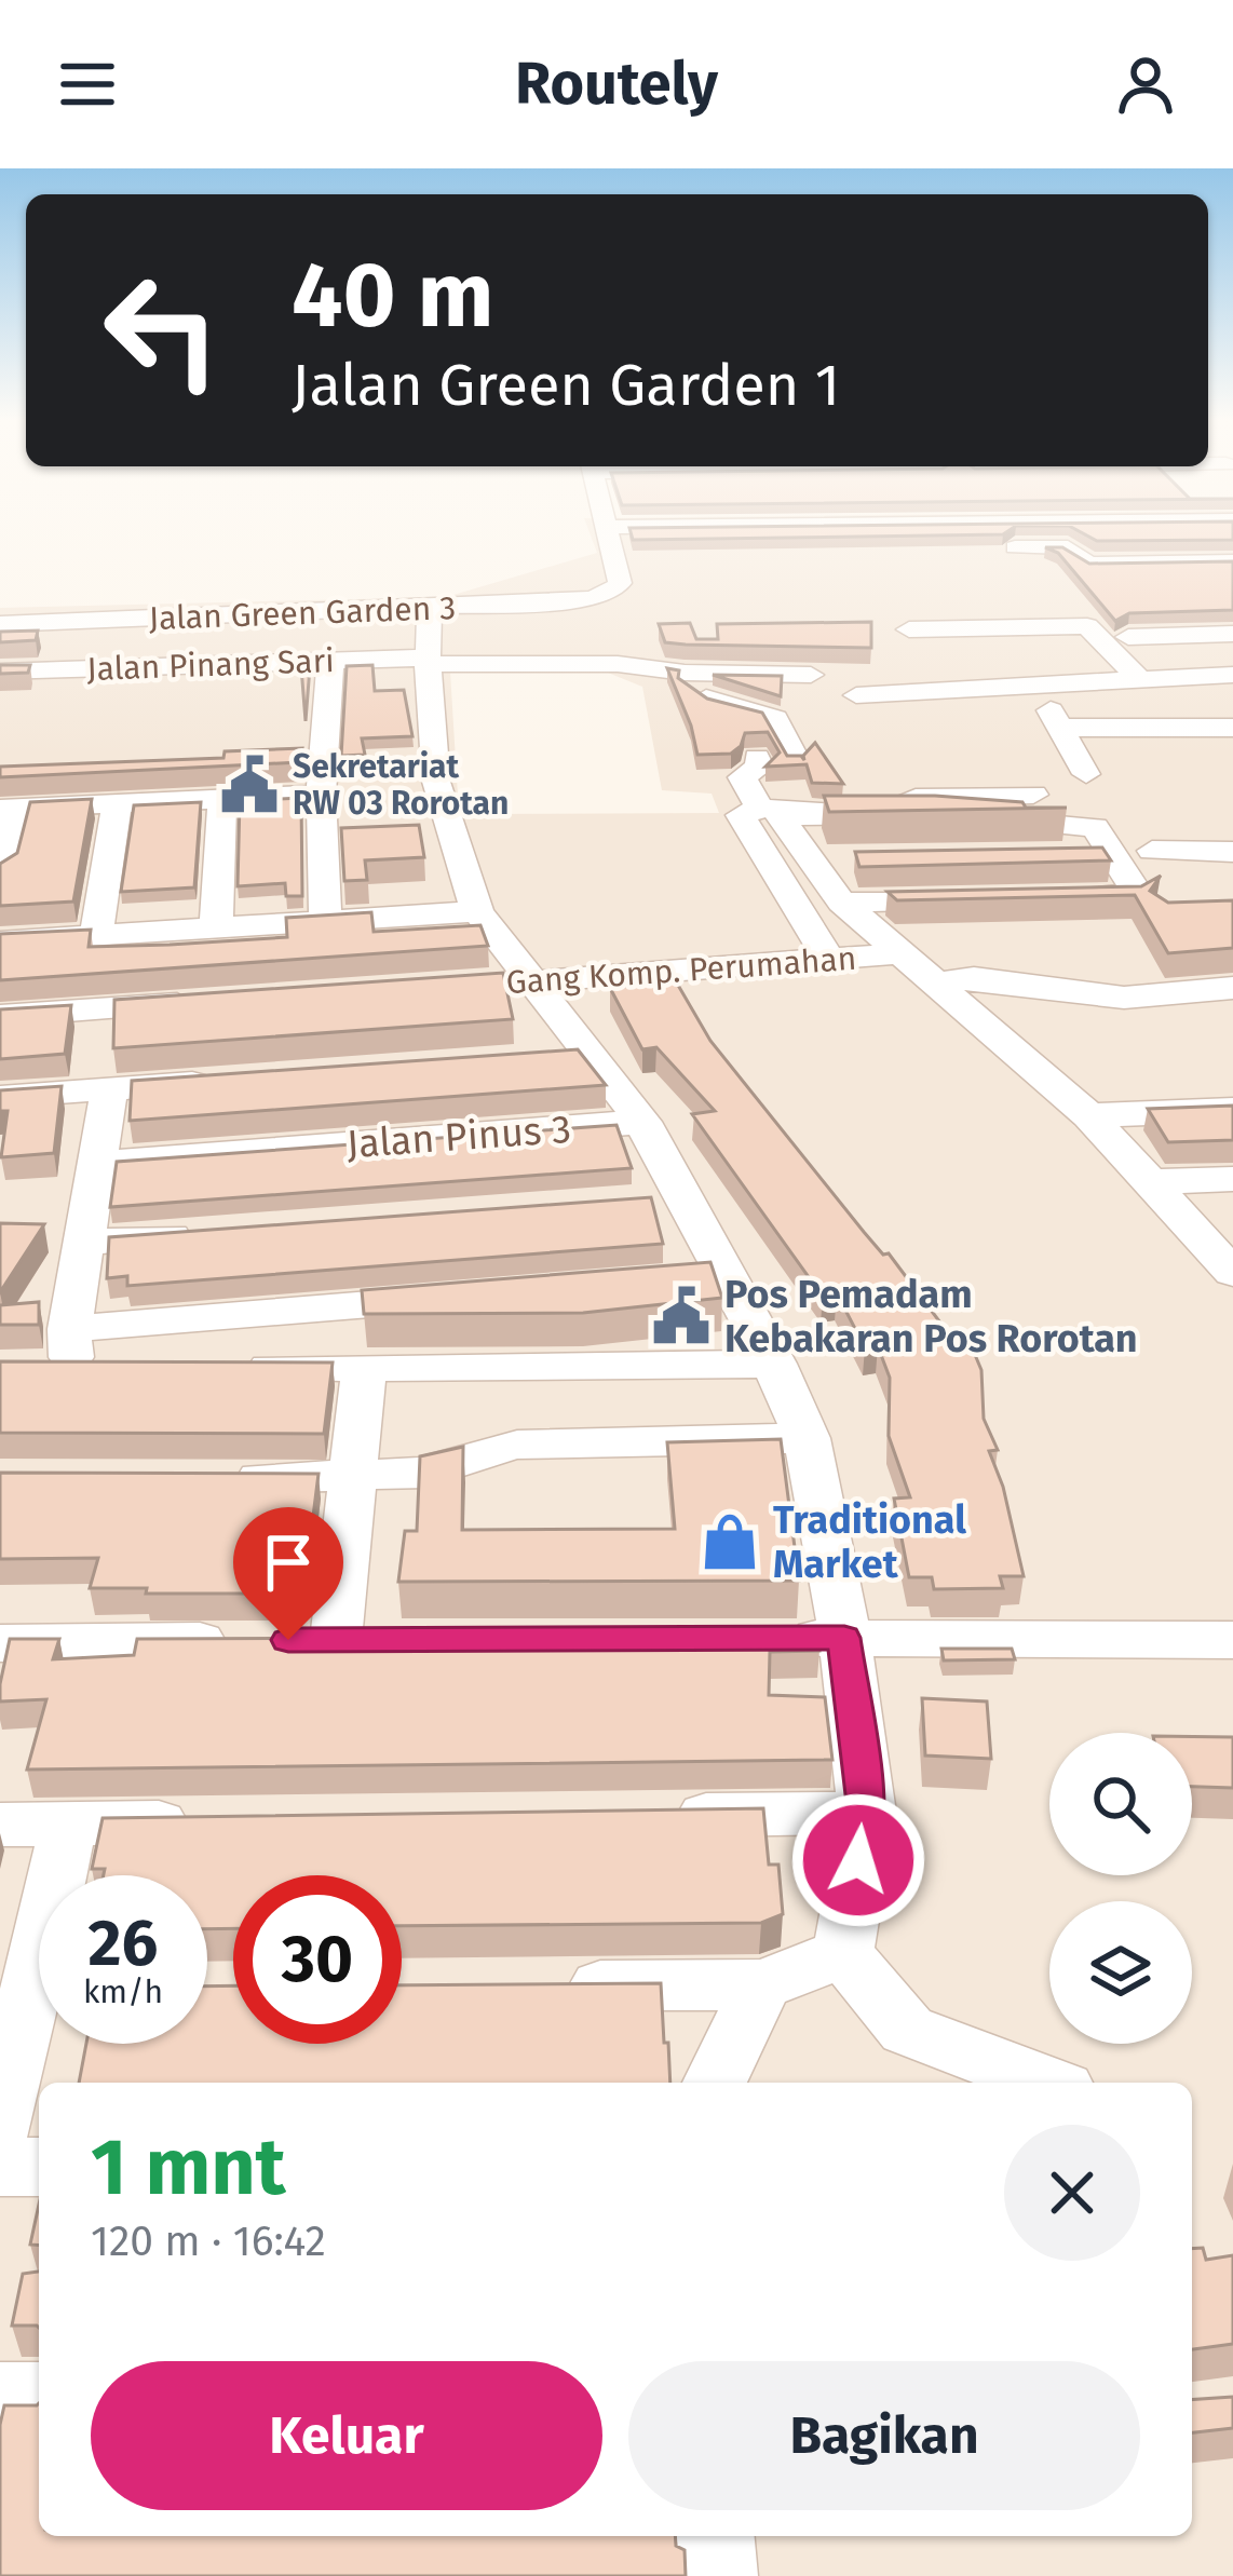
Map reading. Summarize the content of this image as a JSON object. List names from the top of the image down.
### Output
{
  "streets": {
    "street": [
      "Jalan Green Garden 3",
      "Jalan Pinang Sari",
      "Gang Komp. Perumahan",
      "Jalan Pinus 3"
    ]
  },
  "crossings": [
    ["Jalan Green Garden 3", "Jalan Pinus 3"],
    ["Jalan Pinang Sari", "Jalan Pinus 3"],
    ["Gang Komp. Perumahan", "Jalan Pinus 3"]
  ],
  "places": {
    "public building": ["Sekretariat RW 03 Rorotan", "Pos Pemadam Kebakaran Pos Rorotan"],
    "shop": ["Traditional Market"]
  },
  "page": {
    "header": "Routely",
    "turn": ["40 m", "Jalan Green Garden 1"],
    "speed": "26 km/h",
    "limit": "30",
    "heading": ["1 mnt", "120 m · 16:42"],
    "buttons": ["Keluar", "Bagikan"]
  }
}
